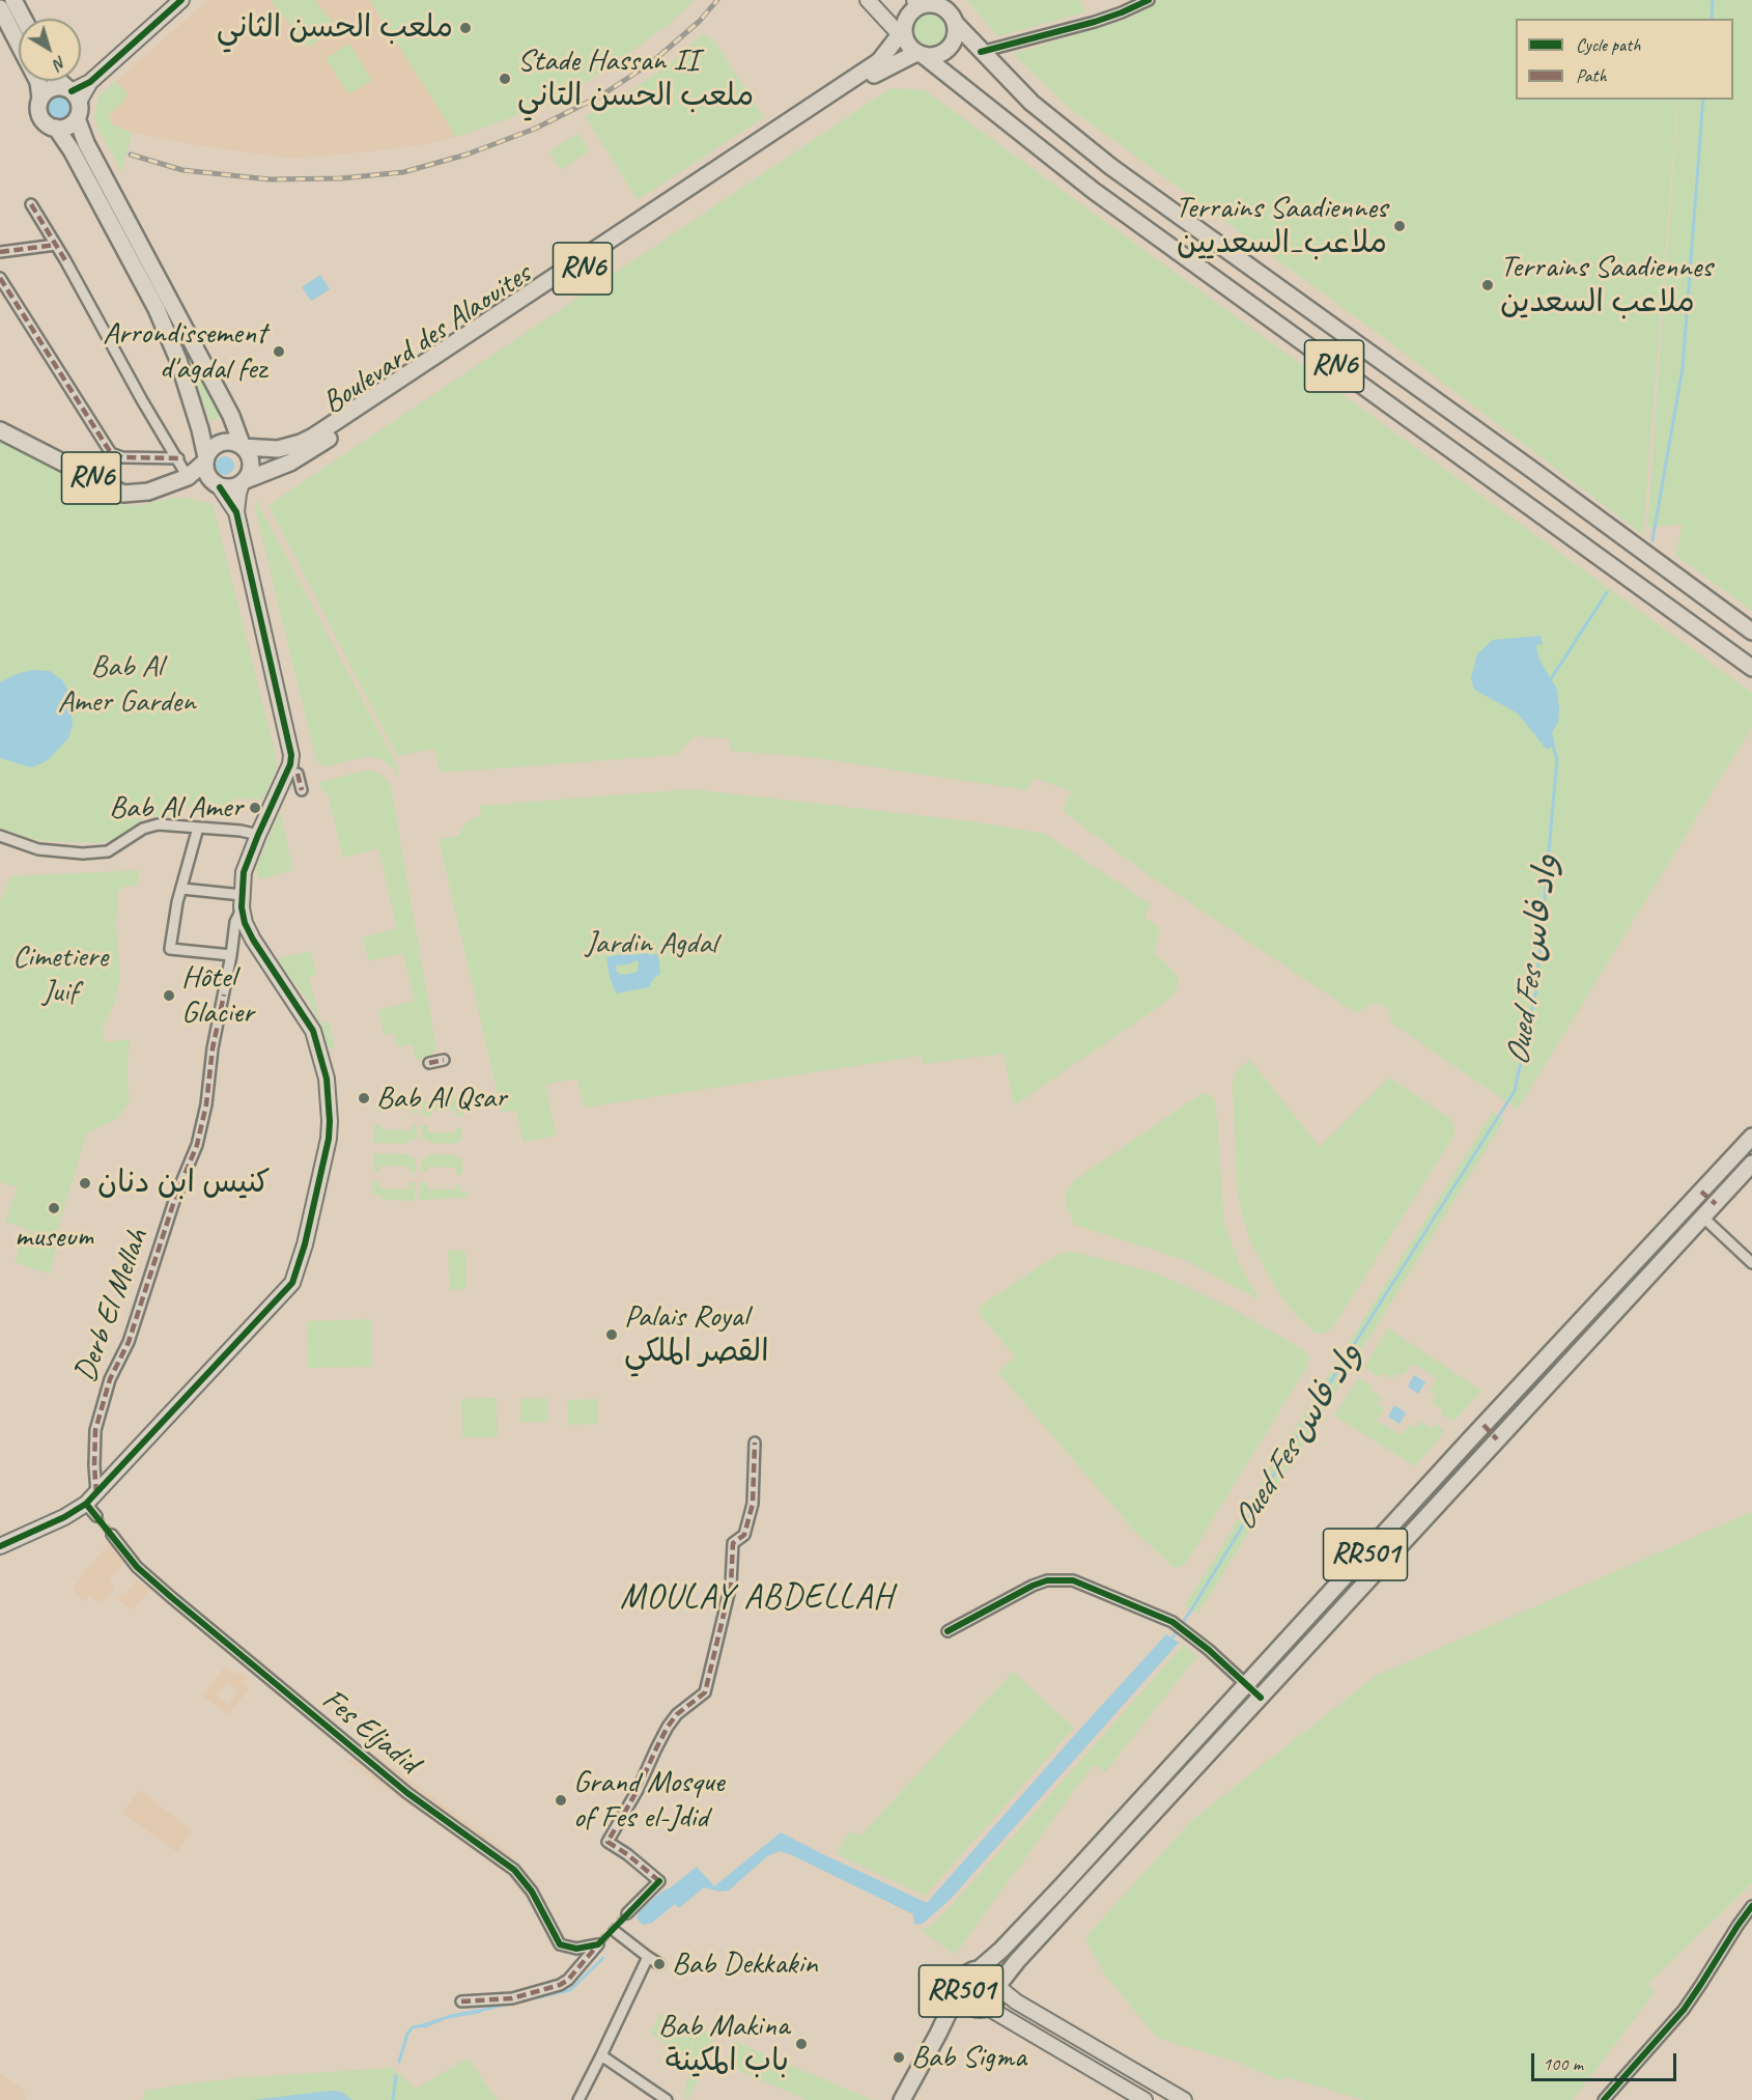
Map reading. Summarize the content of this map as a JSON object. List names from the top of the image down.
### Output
{
  "streets": {
    "main road": ["RN6", "Boulevard des Alaouites", "RR501"],
    "street": ["Derb El Mellah", "Fes Eljadid"]
  },
  "crossings": [
    ["RN6", "Boulevard des Alaouites"]
  ],
  "districts": ["MOULAY ABDELLAH"],
  "water": ["Oued Fes واد فاس"],
  "parks": ["Bab Al Amer Garden", "Jardin Agdal", "Cimetiere Juif"],
  "places": [
    "ملعب الحسن الثاني",
    "Stade Hassan II ملعب الحسن التاني",
    "Terrains Saadiennes ملاعب_السعديين",
    "Terrains Saadiennes ملاعب السعدين",
    "Arrondissement d'agdal fez",
    "Bab Al Amer",
    "Hôtel Glacier",
    "Bab Al Qsar",
    "كنيس ابن دنان",
    "museum",
    "Palais Royal القصر الملكي",
    "Grand Mosque of Fes el-Jdid",
    "Bab Dekkakin",
    "Bab Makina باب المكينة",
    "Bab Sigma"
  ],
  "legend": ["Cycle path", "Path"],
  "scale_bar": "100 m",
  "north": "bottom right"
}
